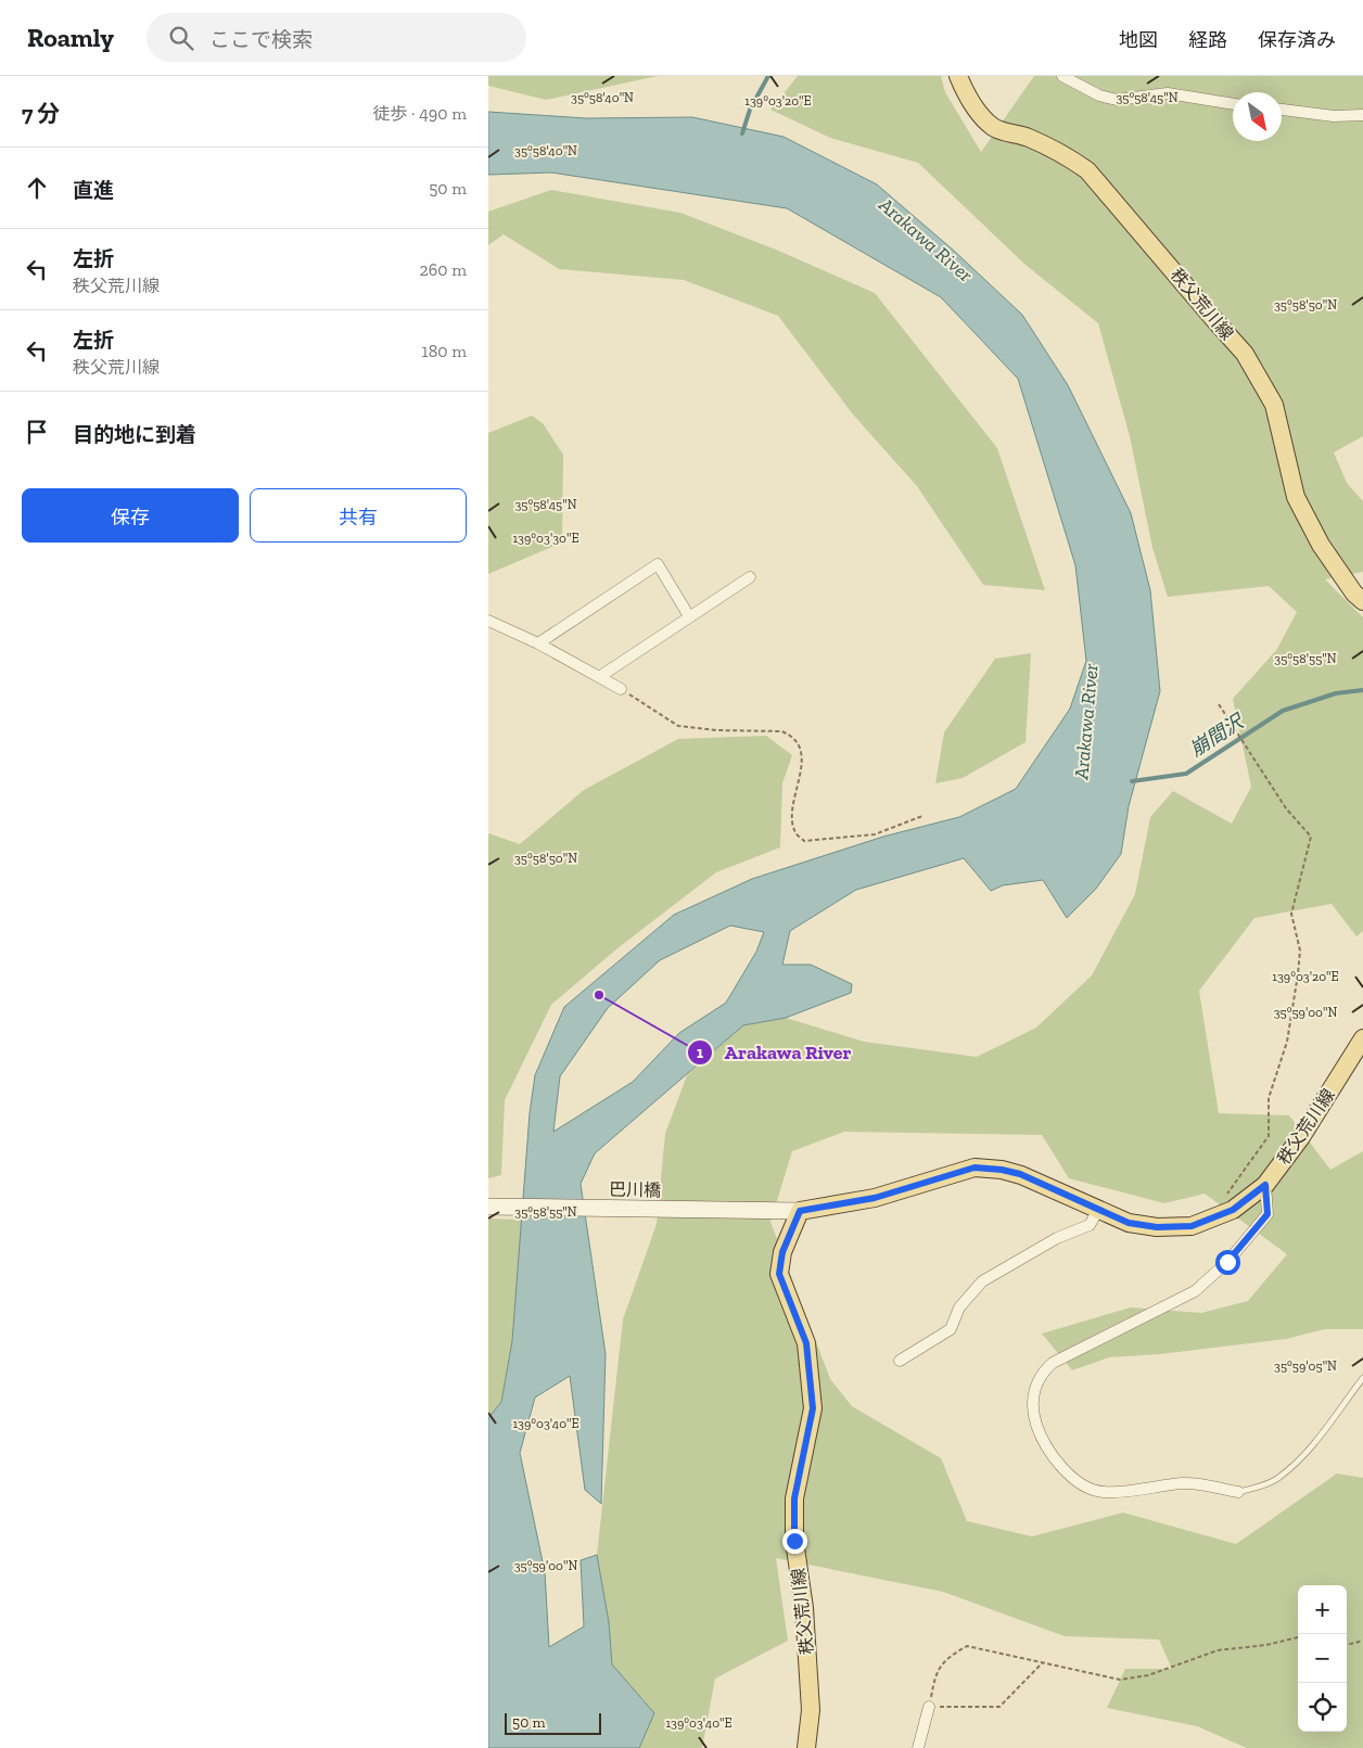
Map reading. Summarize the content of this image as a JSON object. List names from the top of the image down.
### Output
{
  "streets": {
    "main road": ["秩父荒川線", "巴川橋"]
  },
  "crossings": [
    ["秩父荒川線", "巴川橋"]
  ],
  "water": ["Arakawa River", "崩間沢"],
  "places": ["Arakawa River"],
  "scale_bar": "50 m",
  "north": "bottom right",
  "page": {
    "header": "Roamly",
    "search": "ここで検索",
    "nav": ["地図", "経路", "保存済み"],
    "heading": ["7 分", "徒歩 · 490 m"],
    "list": [
      ["直進", "50 m"],
      ["左折", "秩父荒川線", "260 m"],
      ["左折", "秩父荒川線", "180 m"],
      "目的地に到着"
    ],
    "buttons": ["保存", "共有"],
    "map_buttons": ["+", "−"],
    "scale": "50 m"
  },
  "coordinates": [
    "35°58'40\"N",
    "35°58'45\"N",
    "139°03'20\"E",
    "35°58'50\"N",
    "139°03'30\"E",
    "35°58'55\"N",
    "35°59'00\"N",
    "35°59'05\"N",
    "139°03'40\"E"
  ]
}
